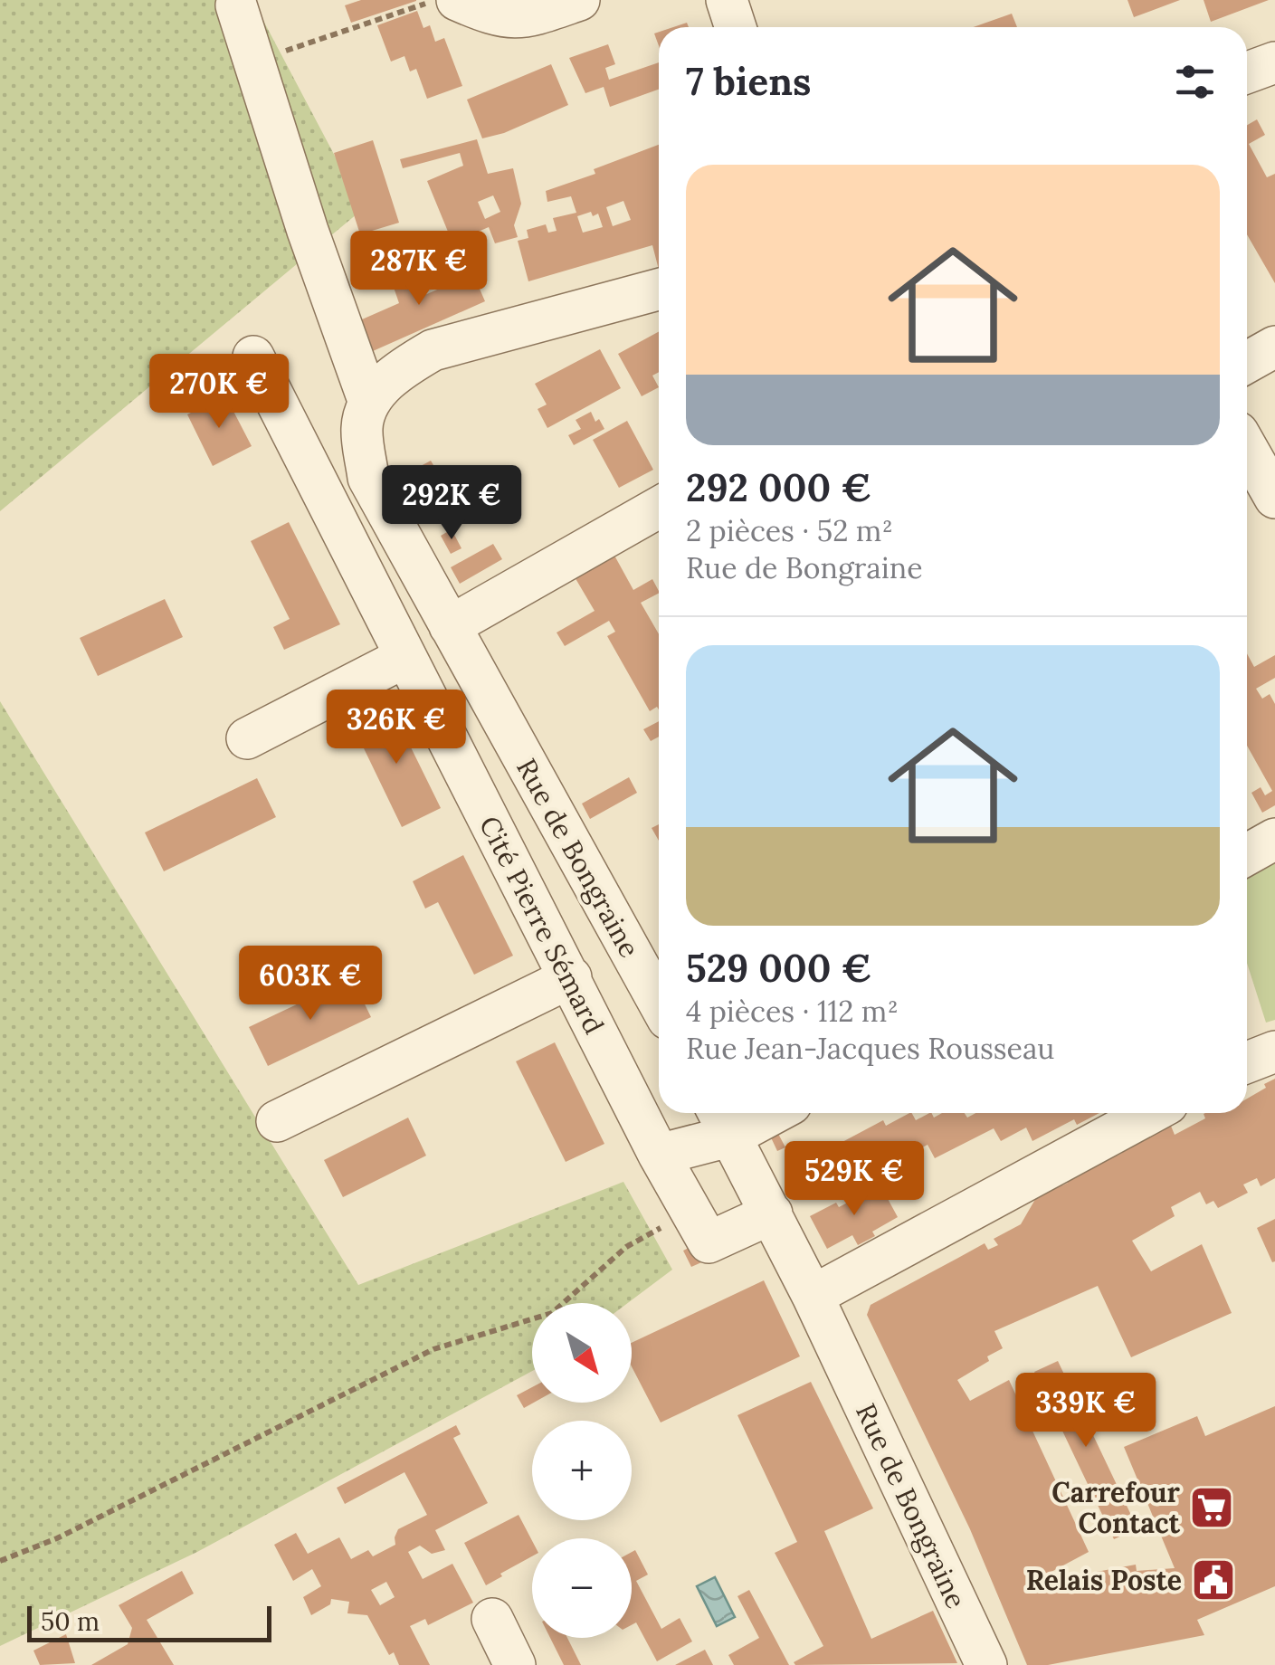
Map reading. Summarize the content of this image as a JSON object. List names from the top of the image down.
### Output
{
  "streets": {
    "street": ["Rue de Bongraine", "Cité Pierre Sémard"]
  },
  "crossings": [
    ["Rue de Bongraine", "Cité Pierre Sémard"]
  ],
  "places": {
    "supermarket": ["Carrefour Contact"],
    "public building": ["Relais Poste"]
  },
  "scale_bar": "50 m",
  "north": "bottom right",
  "page": {
    "heading": "7 biens",
    "list": [
      {
        "name": "292 000 €",
        "note": "2 pièces · 52 m² · Rue de Bongraine"
      },
      {
        "name": "529 000 €",
        "note": "4 pièces · 112 m² · Rue Jean-Jacques Rousseau"
      }
    ],
    "price": [
      "287K €",
      "270K €",
      "292K €",
      "326K €",
      "603K €",
      "529K €",
      "339K €"
    ],
    "map_buttons": ["+", "−"],
    "scale": "50 m"
  }
}
